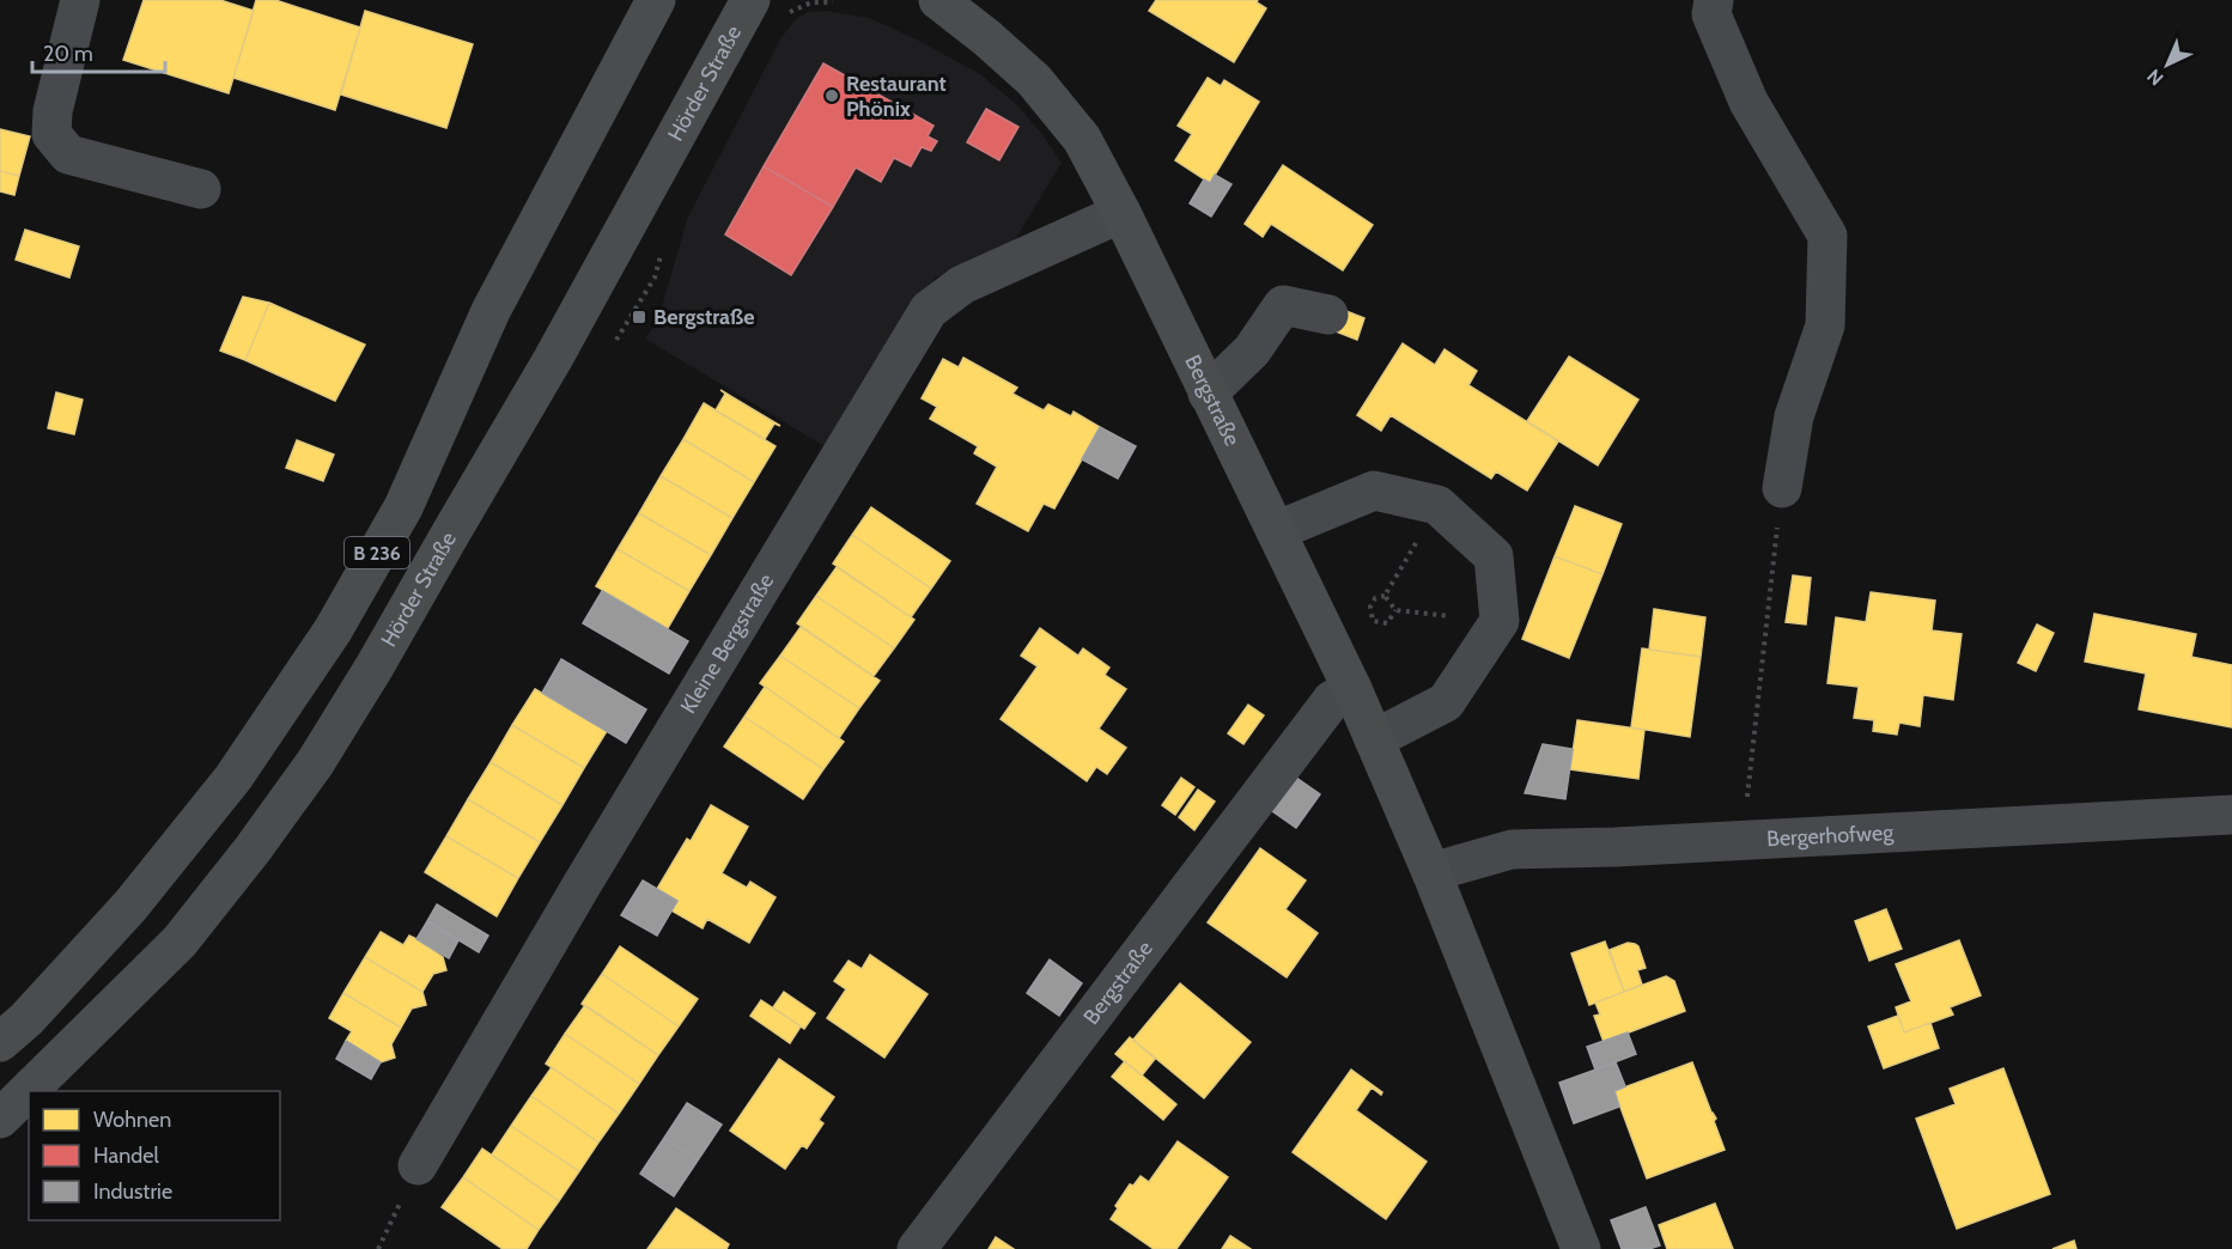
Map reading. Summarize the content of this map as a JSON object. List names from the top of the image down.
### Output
{
  "streets": {
    "main road": ["Hörder Straße", "Bergstraße", "B 236"],
    "street": ["Kleine Bergstraße", "Bergerhofweg"]
  },
  "crossings": [
    ["Bergstraße", "Kleine Bergstraße"],
    ["Bergstraße", "Bergerhofweg"]
  ],
  "places": {
    "other": ["Restaurant Phönix"],
    "transit": ["Bergstraße"]
  },
  "legend": ["Wohnen", "Handel", "Industrie"],
  "scale_bar": "20 m",
  "north": "bottom left"
}
